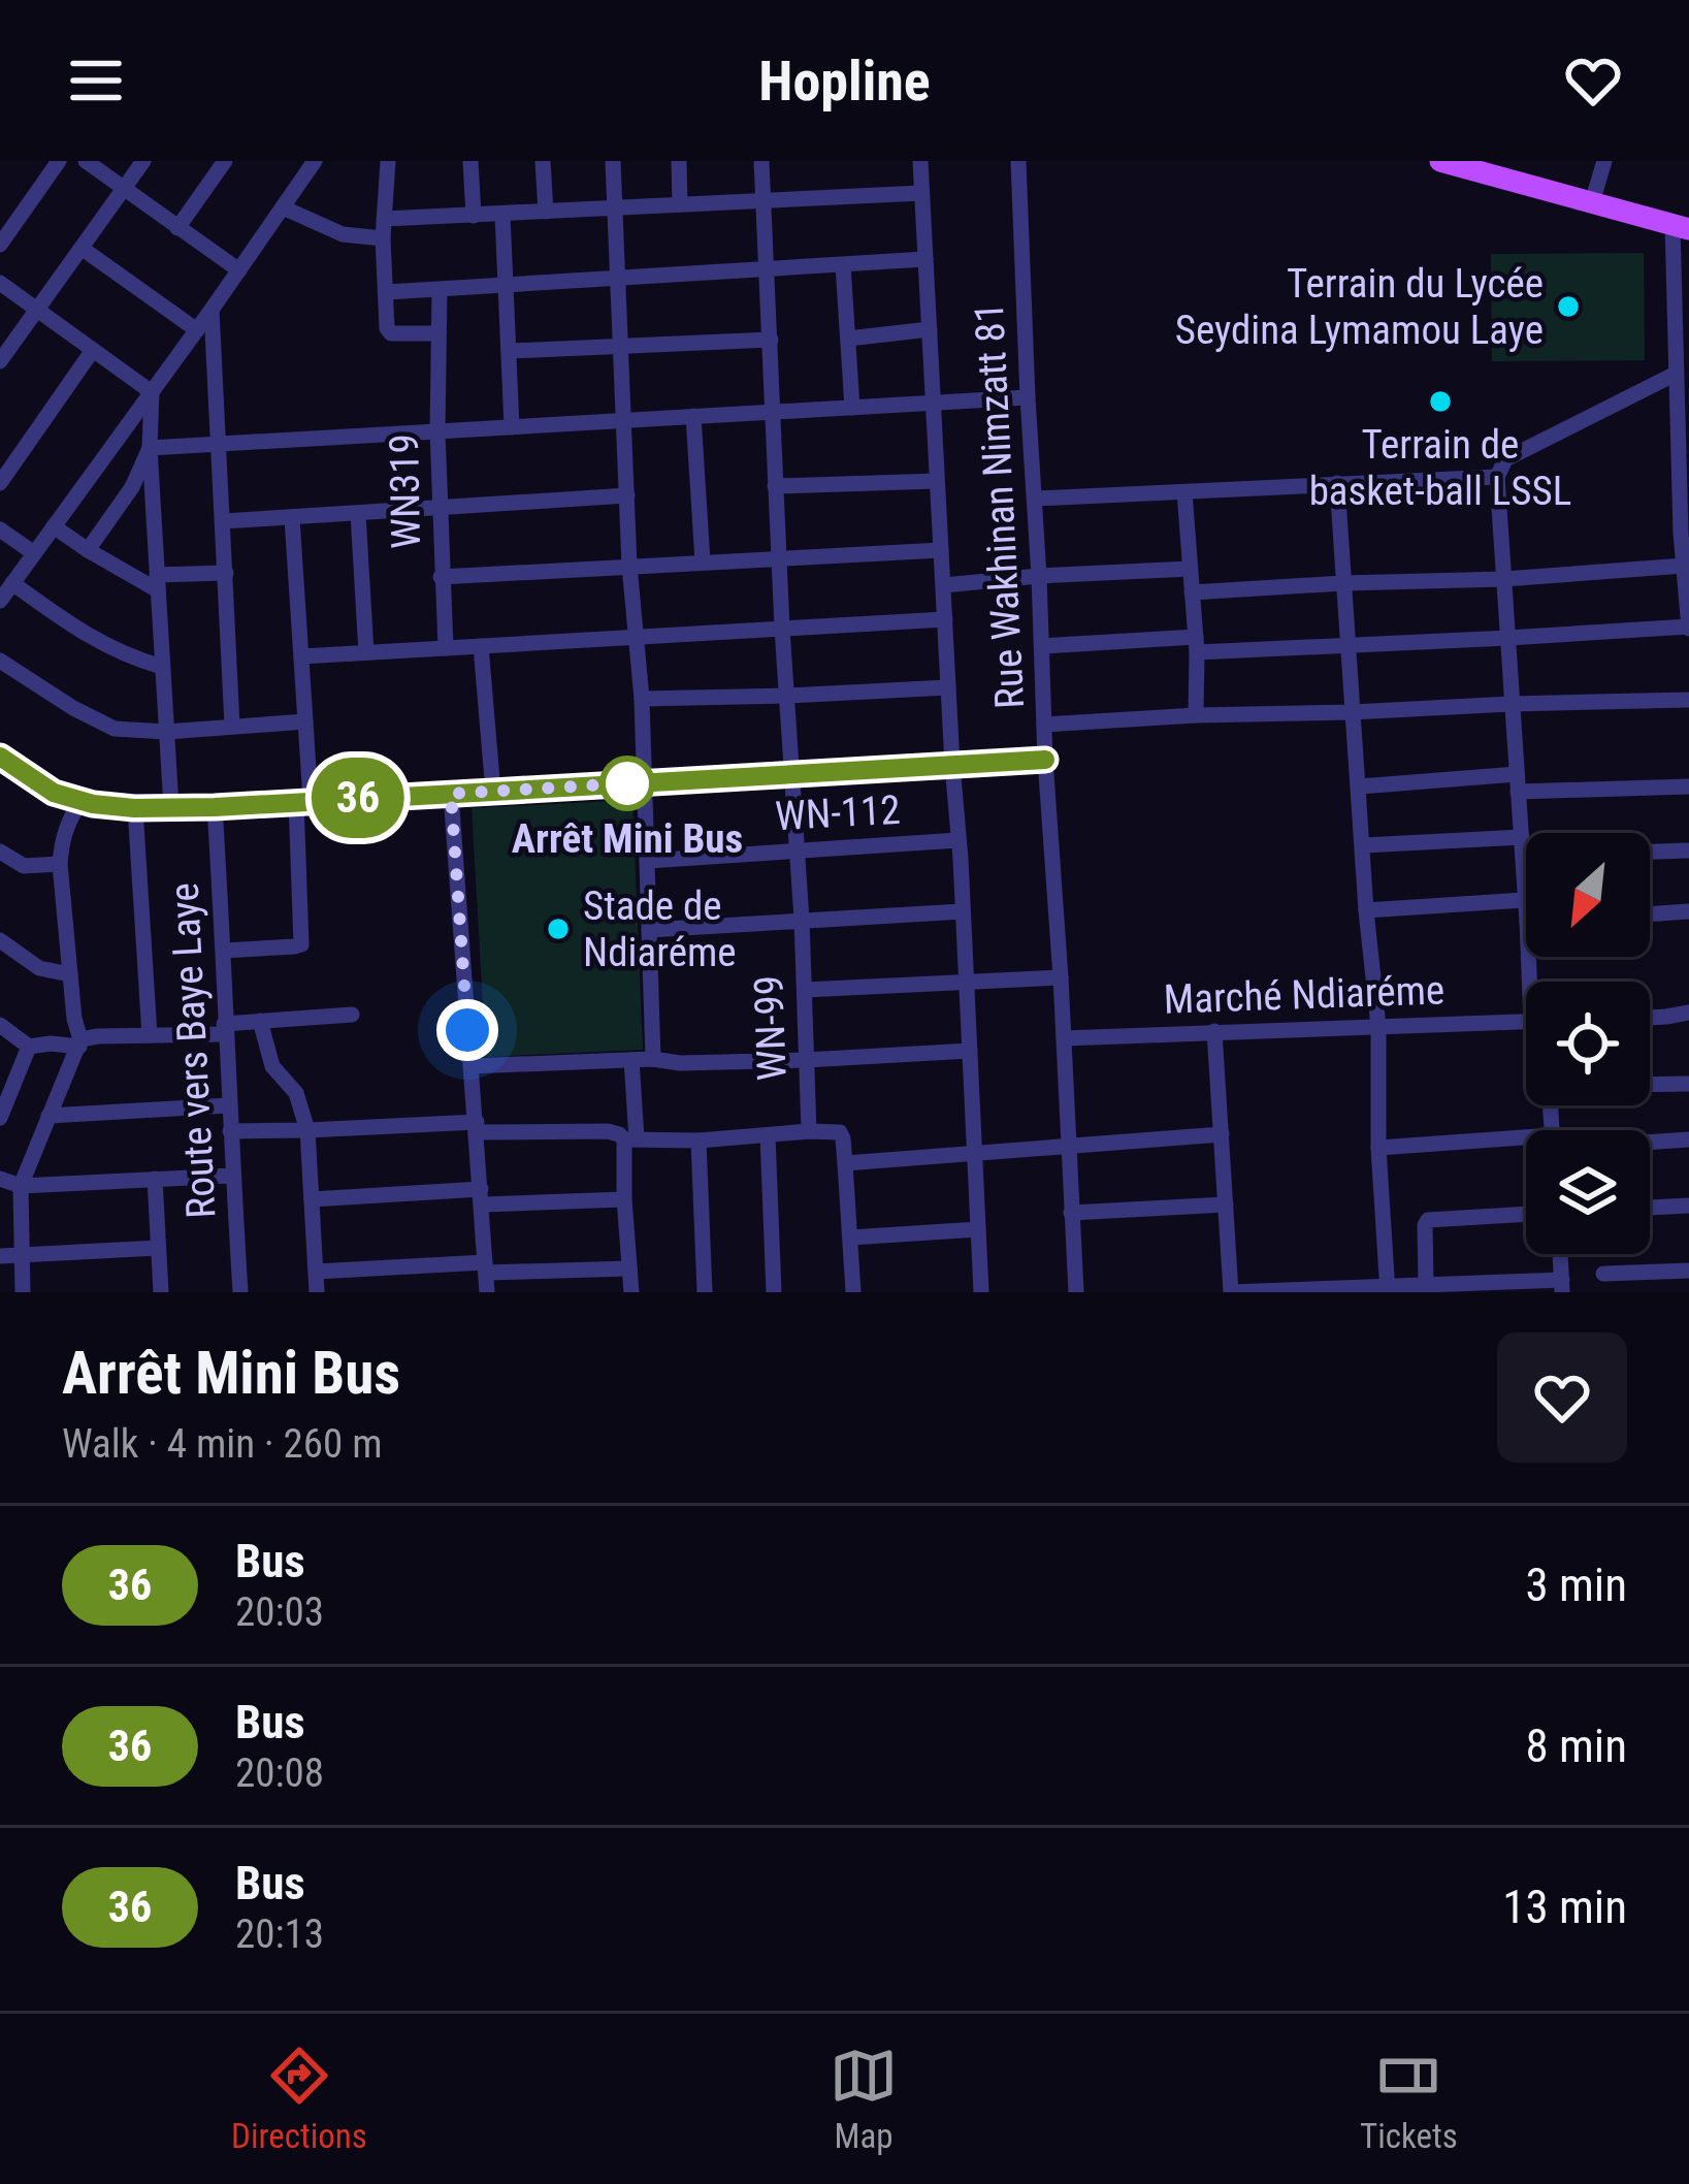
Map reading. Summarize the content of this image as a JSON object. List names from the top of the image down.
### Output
{
  "streets": {
    "street": [
      "WN319",
      "Rue Wakhinan Nimzatt 81",
      "WN-112",
      "Marché Ndiaréme",
      "WN-99",
      "Route vers Baye Laye"
    ]
  },
  "crossings": [
    ["Rue Wakhinan Nimzatt 81", "Marché Ndiaréme"],
    ["WN-112", "WN-99"]
  ],
  "places": [
    "Terrain du Lycée Seydina Lymamou Laye",
    "Terrain de basket-ball LSSL",
    "Arrêt Mini Bus",
    "Stade de Ndiaréme"
  ],
  "lines": ["bus line 36"],
  "north": "bottom left",
  "page": {
    "header": "Hopline",
    "on_map": "36",
    "heading": ["Arrêt Mini Bus", "Walk · 4 min · 260 m"],
    "list": [
      {
        "mark": "36",
        "name": "Bus",
        "note": "20:03",
        "value": "3 min"
      },
      {
        "mark": "36",
        "name": "Bus",
        "note": "20:08",
        "value": "8 min"
      },
      {
        "mark": "36",
        "name": "Bus",
        "note": "20:13",
        "value": "13 min"
      }
    ],
    "tabs": ["Directions", "Map", "Tickets"]
  }
}
